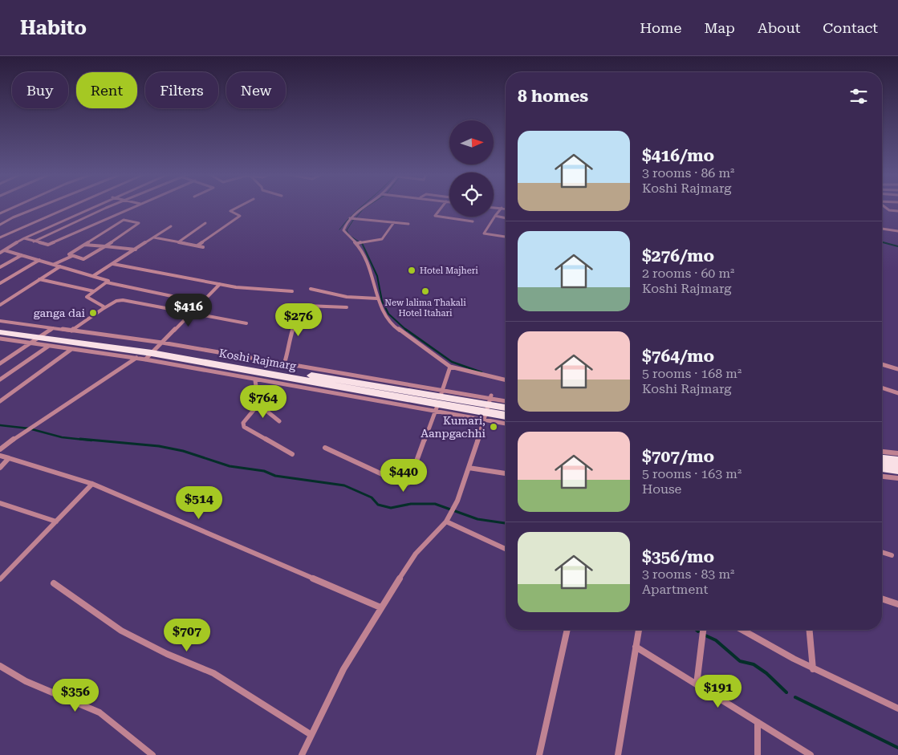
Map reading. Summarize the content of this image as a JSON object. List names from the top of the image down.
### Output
{
  "streets": {
    "main road": ["Koshi Rajmarg"]
  },
  "places": [
    "Hotel Majheri",
    "New lalima Thakali Hotel Itahari",
    "ganga dai",
    "Kumari, Aanpgachhi"
  ],
  "north": "right",
  "page": {
    "header": "Habito",
    "nav": [
      "Home",
      "Map",
      "About",
      "Contact"
    ],
    "chip": [
      "Buy",
      "Rent",
      "Filters",
      "New"
    ],
    "heading": "8 homes",
    "list": [
      {
        "name": "$416/mo",
        "note": "3 rooms · 86 m² · Koshi Rajmarg"
      },
      {
        "name": "$276/mo",
        "note": "2 rooms · 60 m² · Koshi Rajmarg"
      },
      {
        "name": "$764/mo",
        "note": "5 rooms · 168 m² · Koshi Rajmarg"
      },
      {
        "name": "$707/mo",
        "note": "5 rooms · 163 m² · House"
      },
      {
        "name": "$356/mo",
        "note": "3 rooms · 83 m² · Apartment"
      }
    ],
    "price": [
      "$416",
      "$276",
      "$764",
      "$440",
      "$514",
      "$707",
      "$191",
      "$356"
    ]
  }
}
